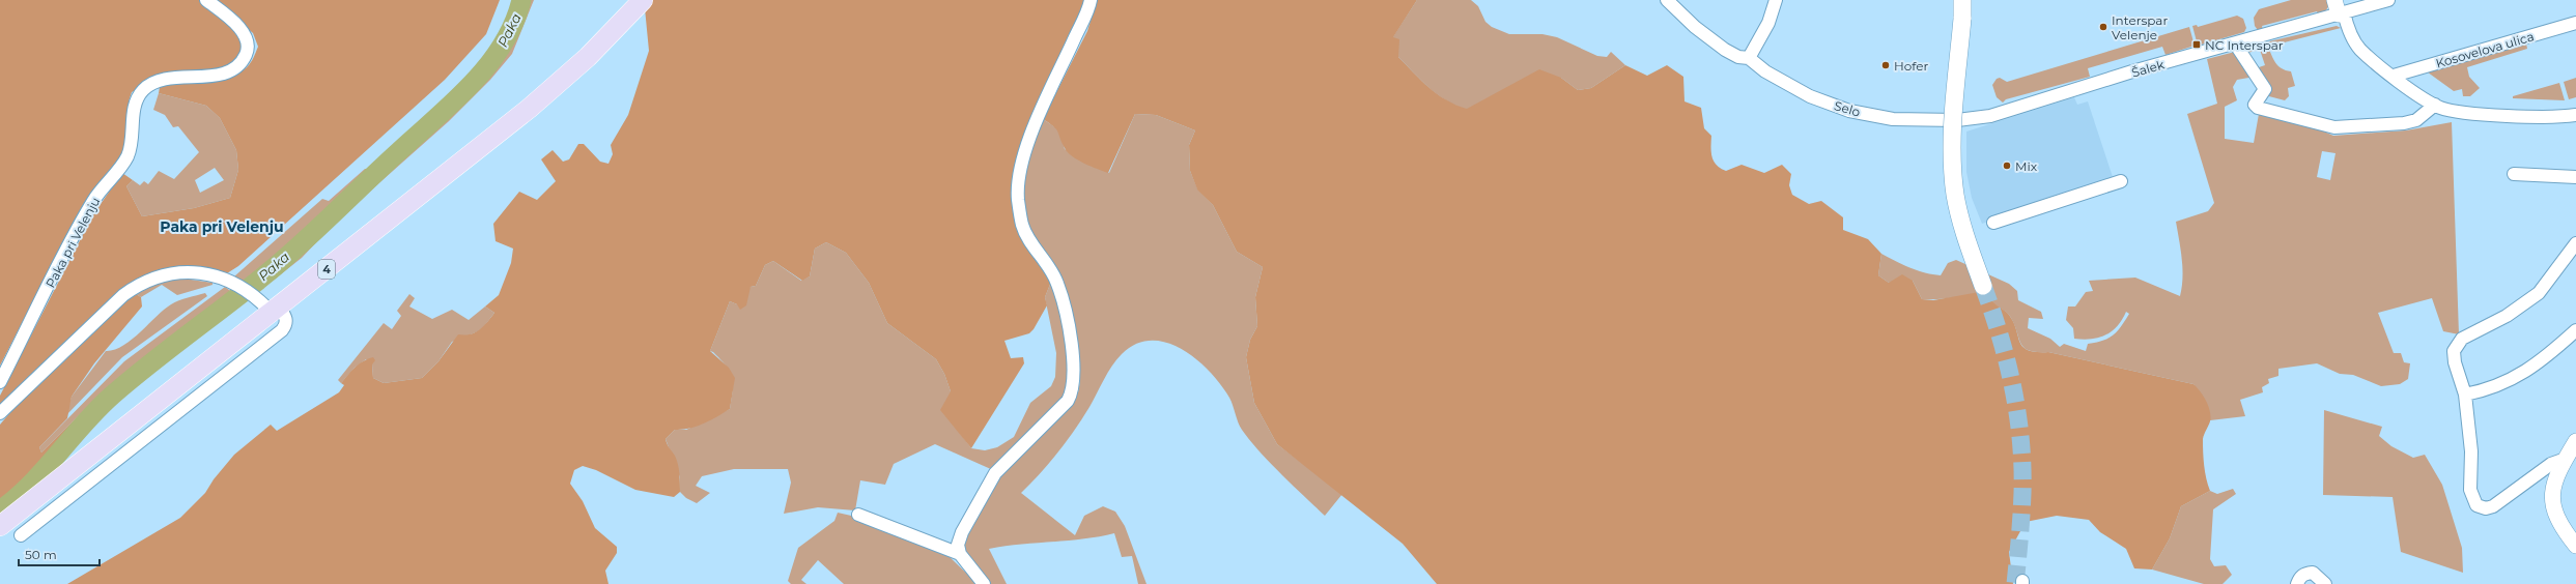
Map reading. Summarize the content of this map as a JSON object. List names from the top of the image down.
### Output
{
  "streets": {
    "main road": ["4"],
    "street": [
      "Kosovelova ulica",
      "Šalek",
      "Selo",
      "Paka pri Velenju"
    ]
  },
  "crossings": [
    ["Šalek", "Selo"]
  ],
  "districts": ["Paka pri Velenju"],
  "water": ["Paka"],
  "places": {
    "other": ["Interspar Velenje", "Hofer", "Mix"],
    "transit": ["NC Interspar"]
  },
  "scale_bar": "50 m"
}
